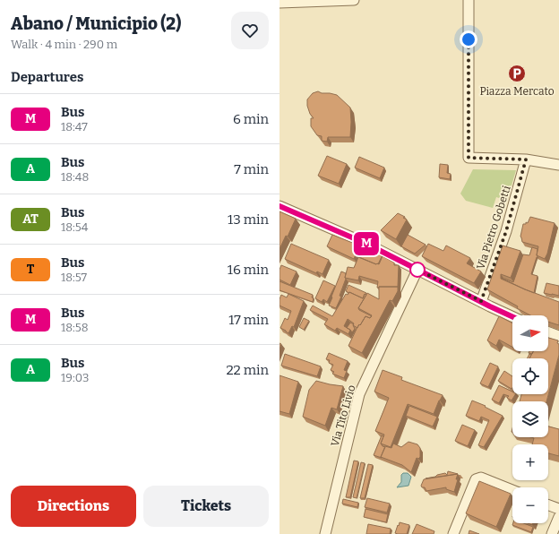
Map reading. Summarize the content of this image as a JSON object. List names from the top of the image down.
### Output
{
  "streets": {
    "street": ["Via Pietro Gobetti", "Via Tito Livio"]
  },
  "places": {
    "parking": ["Piazza Mercato"]
  },
  "lines": ["bus line M"],
  "north": "right",
  "page": {
    "heading": [
      ["Abano / Municipio (2)", "Walk · 4 min · 290 m"],
      "Departures"
    ],
    "on_map": "M",
    "list": [
      {
        "mark": "M",
        "name": "Bus",
        "note": "18:47",
        "value": "6 min"
      },
      {
        "mark": "A",
        "name": "Bus",
        "note": "18:48",
        "value": "7 min"
      },
      {
        "mark": "AT",
        "name": "Bus",
        "note": "18:54",
        "value": "13 min"
      },
      {
        "mark": "T",
        "name": "Bus",
        "note": "18:57",
        "value": "16 min"
      },
      {
        "mark": "M",
        "name": "Bus",
        "note": "18:58",
        "value": "17 min"
      },
      {
        "mark": "A",
        "name": "Bus",
        "note": "19:03",
        "value": "22 min"
      }
    ],
    "map_buttons": ["+", "−"],
    "buttons": ["Directions", "Tickets"]
  }
}
